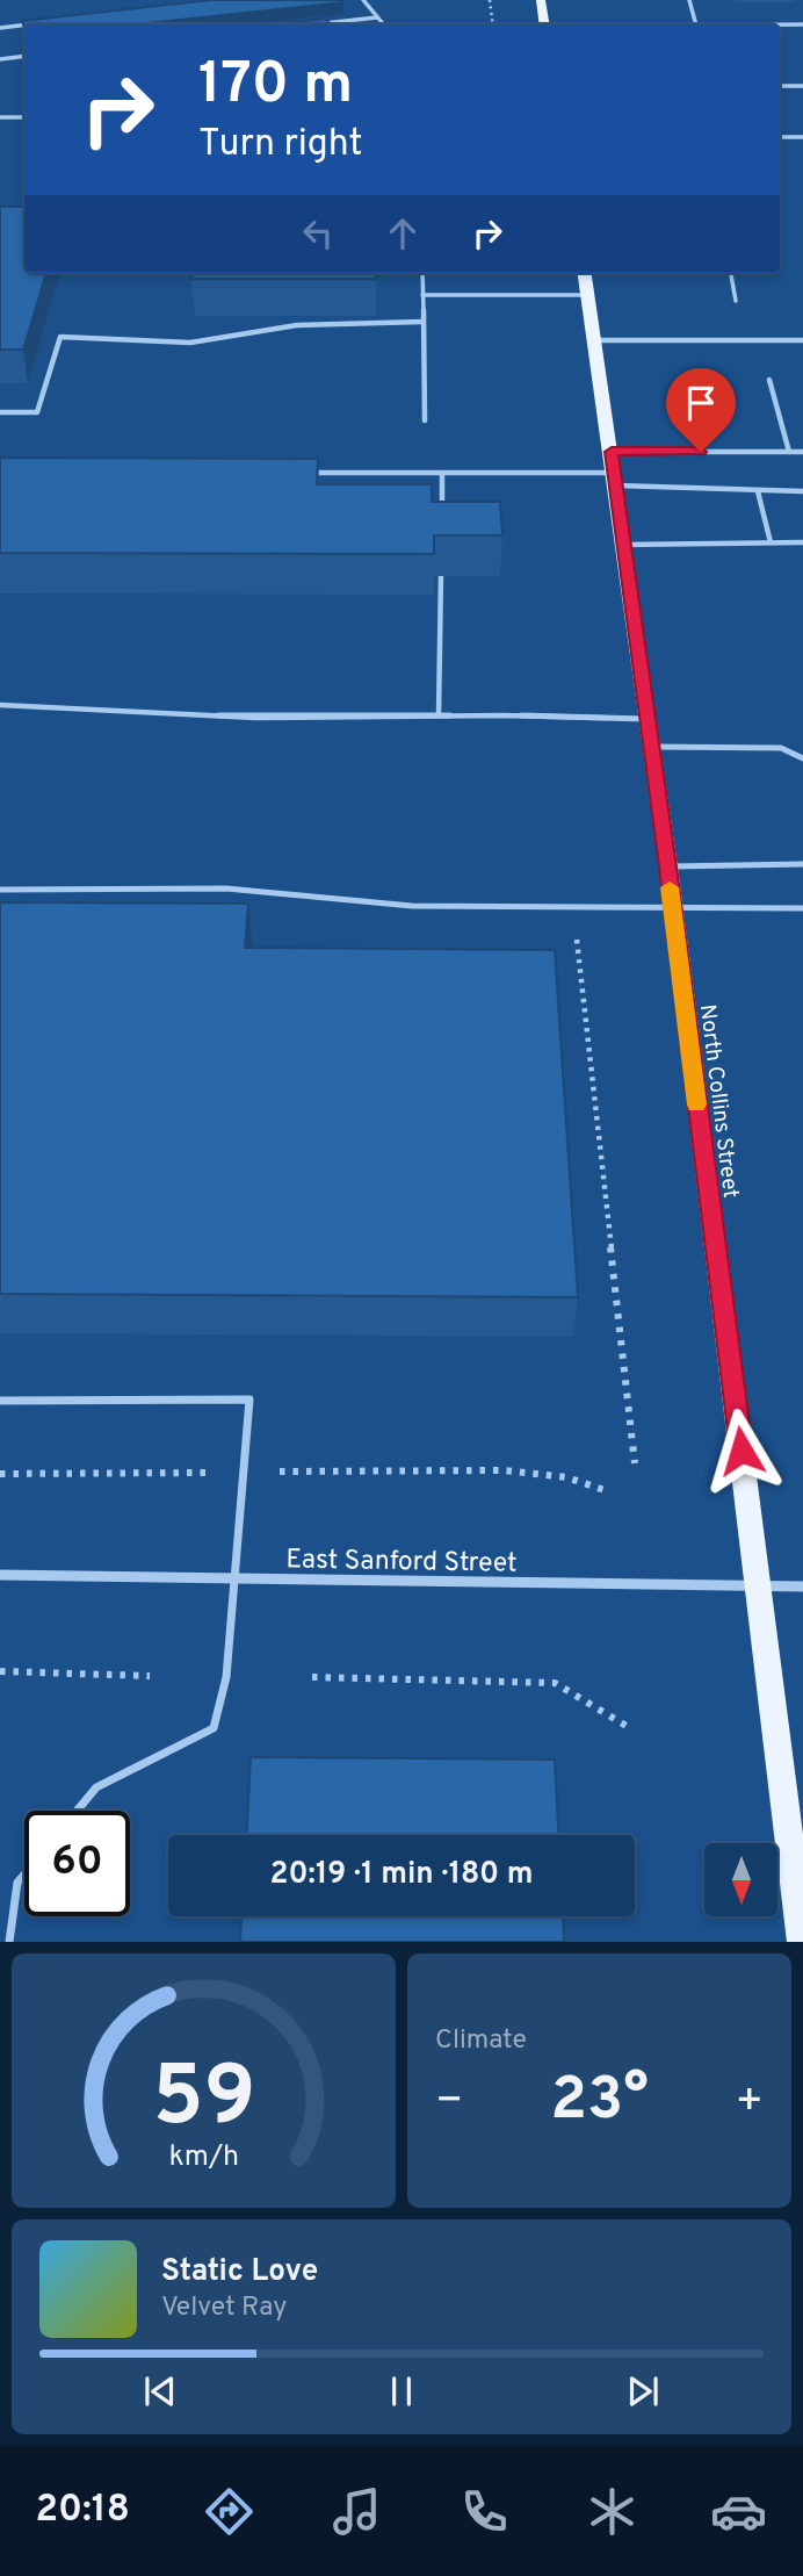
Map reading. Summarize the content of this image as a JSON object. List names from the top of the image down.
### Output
{
  "streets": {
    "main road": ["North Collins Street"],
    "street": ["East Sanford Street"]
  },
  "crossings": [
    ["North Collins Street", "East Sanford Street"]
  ],
  "north": "bottom",
  "page": {
    "turn": ["170 m", "Turn right"],
    "limit": "60",
    "trip": "20:19 · 1 min · 180 m",
    "tile": "Climate",
    "heat": ["−", "23°", "+"],
    "song": ["Static Love", "Velvet Ray"],
    "tabs": "20:18",
    "gauge": ["59", "km/h"]
  }
}
